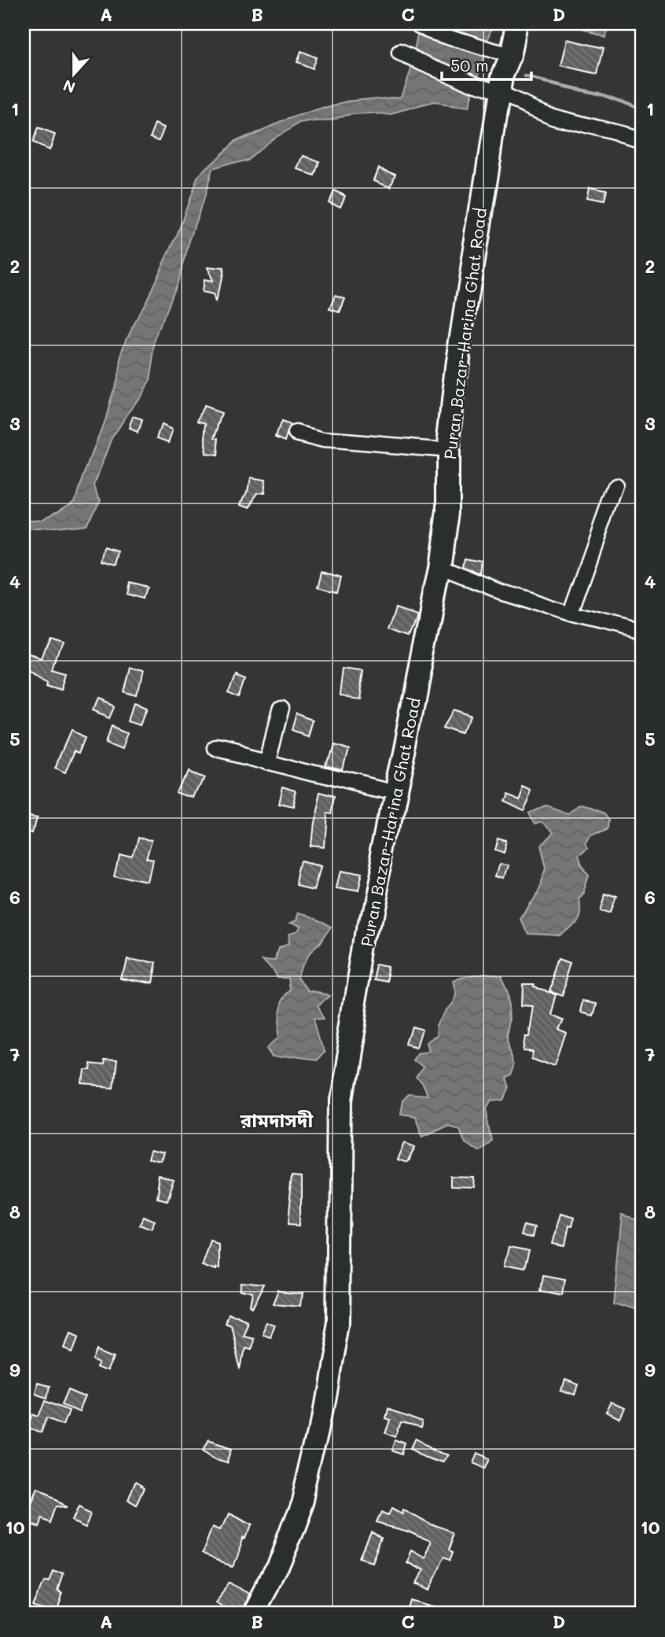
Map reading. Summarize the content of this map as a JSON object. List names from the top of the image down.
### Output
{
  "streets": {
    "main road": ["Puran Bazar-Harina Ghat Road"]
  },
  "districts": ["রামদাসদী"],
  "scale_bar": "50 m",
  "north": "bottom",
  "grid": {
    "columns": [
      "A",
      "B",
      "C",
      "D"
    ],
    "rows": [
      "1",
      "2",
      "3",
      "4",
      "5",
      "6",
      "7",
      "8",
      "9",
      "10"
    ]
  }
}
